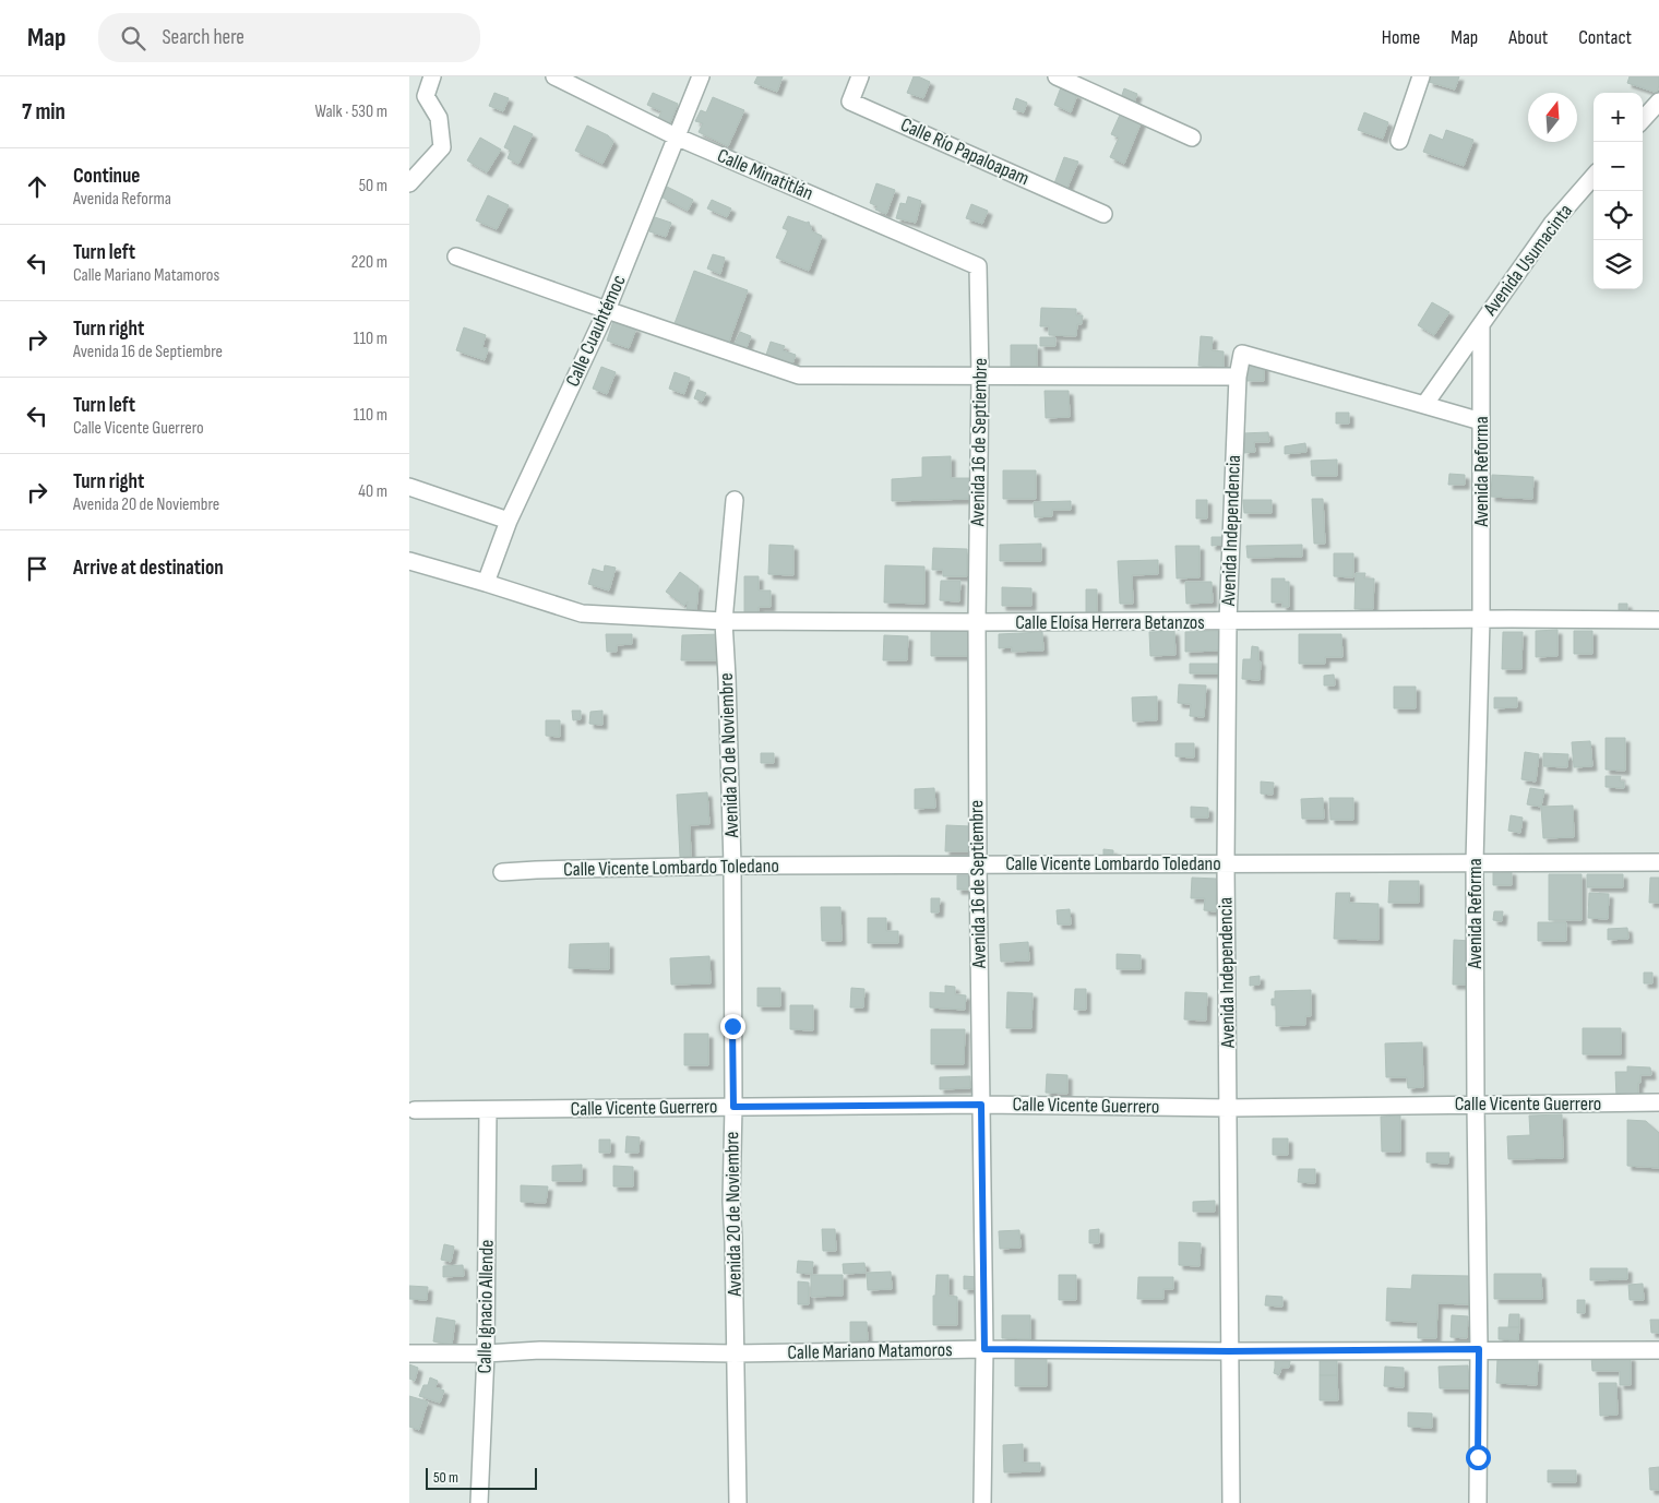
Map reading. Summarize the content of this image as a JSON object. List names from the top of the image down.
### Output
{
  "streets": {
    "street": [
      "Calle Río Papaloapam",
      "Calle Minatitlán",
      "Avenida Usumacinta",
      "Calle Cuauhtémoc",
      "Avenida 16 de Septiembre",
      "Avenida Reforma",
      "Avenida Independencia",
      "Calle Eloísa Herrera Betanzos",
      "Avenida 20 de Noviembre",
      "Calle Vicente Lombardo Toledano",
      "Calle Vicente Guerrero",
      "Calle Ignacio Allende",
      "Calle Mariano Matamoros"
    ]
  },
  "crossings": [
    ["Calle Minatitlán", "Calle Cuauhtémoc"],
    ["Calle Minatitlán", "Avenida 16 de Septiembre"],
    ["Avenida Usumacinta", "Avenida Reforma"],
    ["Avenida Usumacinta", "Avenida Independencia"],
    ["Calle Cuauhtémoc", "Calle Eloísa Herrera Betanzos"],
    ["Avenida 16 de Septiembre", "Calle Eloísa Herrera Betanzos"],
    ["Avenida 16 de Septiembre", "Calle Vicente Lombardo Toledano"],
    ["Avenida 16 de Septiembre", "Calle Vicente Guerrero"],
    ["Avenida 16 de Septiembre", "Calle Mariano Matamoros"],
    ["Avenida Reforma", "Calle Eloísa Herrera Betanzos"],
    ["Avenida Reforma", "Calle Vicente Lombardo Toledano"],
    ["Avenida Reforma", "Calle Vicente Guerrero"],
    ["Avenida Reforma", "Calle Mariano Matamoros"],
    ["Avenida Independencia", "Calle Eloísa Herrera Betanzos"],
    ["Avenida Independencia", "Calle Vicente Lombardo Toledano"],
    ["Avenida Independencia", "Calle Vicente Guerrero"],
    ["Avenida Independencia", "Calle Mariano Matamoros"],
    ["Calle Eloísa Herrera Betanzos", "Avenida 20 de Noviembre"],
    ["Avenida 20 de Noviembre", "Calle Vicente Lombardo Toledano"],
    ["Avenida 20 de Noviembre", "Calle Vicente Guerrero"],
    ["Avenida 20 de Noviembre", "Calle Mariano Matamoros"],
    ["Calle Vicente Guerrero", "Calle Ignacio Allende"],
    ["Calle Ignacio Allende", "Calle Mariano Matamoros"]
  ],
  "scale_bar": "50 m",
  "north": "top",
  "page": {
    "header": "Map",
    "search": "Search here",
    "nav": [
      "Home",
      "Map",
      "About",
      "Contact"
    ],
    "heading": ["7 min", "Walk · 530 m"],
    "map_buttons": ["+", "−"],
    "list": [
      ["Continue", "Avenida Reforma", "50 m"],
      ["Turn left", "Calle Mariano Matamoros", "220 m"],
      ["Turn right", "Avenida 16 de Septiembre", "110 m"],
      ["Turn left", "Calle Vicente Guerrero", "110 m"],
      ["Turn right", "Avenida 20 de Noviembre", "40 m"],
      "Arrive at destination"
    ],
    "scale": "50 m"
  }
}
